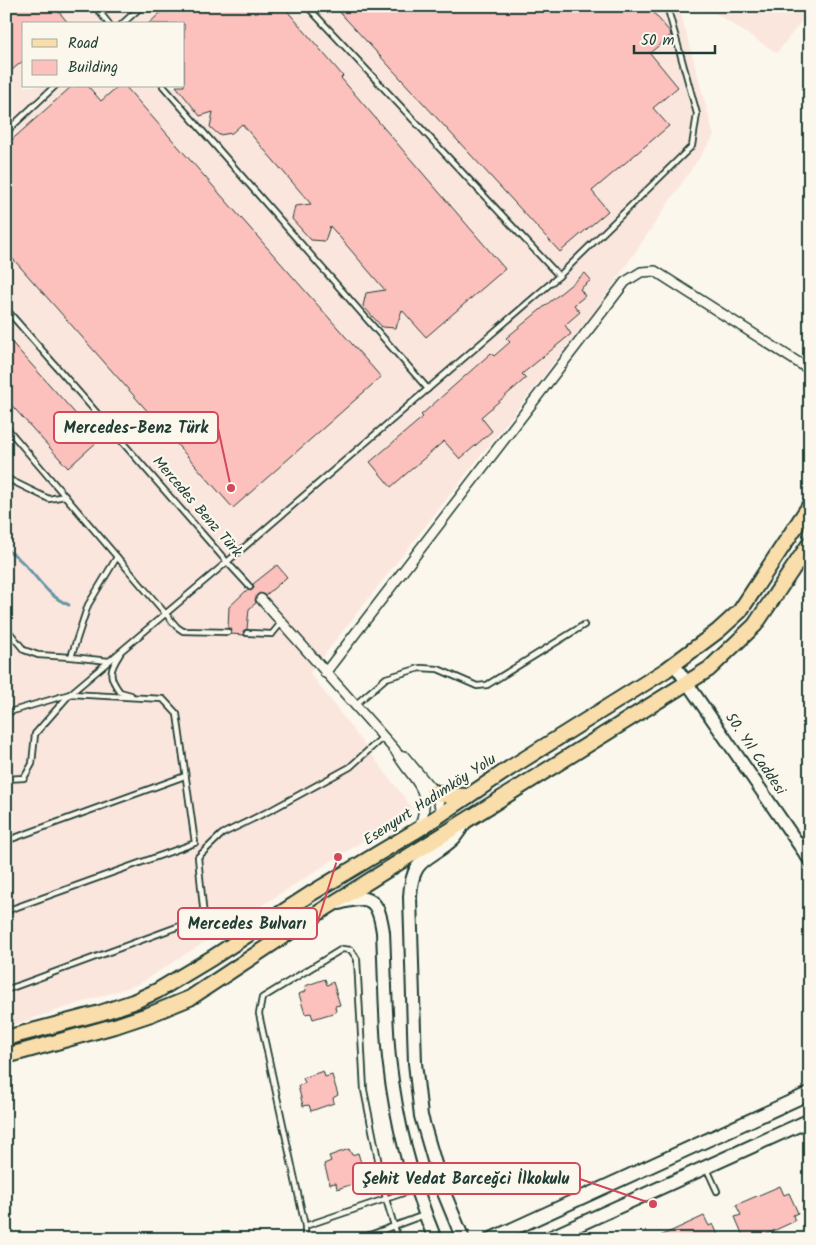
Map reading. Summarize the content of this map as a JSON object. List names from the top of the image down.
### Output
{
  "streets": {
    "main road": ["Esenyurt Hadımköy Yolu"],
    "street": ["50. Yıl Caddesi"],
    "lane": ["Mercedes Benz Türk"]
  },
  "crossings": [
    ["50. Yıl Caddesi", "Esenyurt Hadımköy Yolu"]
  ],
  "places": ["Mercedes-Benz Türk", "Mercedes Bulvarı", "Şehit Vedat Barceğci İlkokulu"],
  "legend": ["Road", "Building"],
  "scale_bar": "50 m"
}
